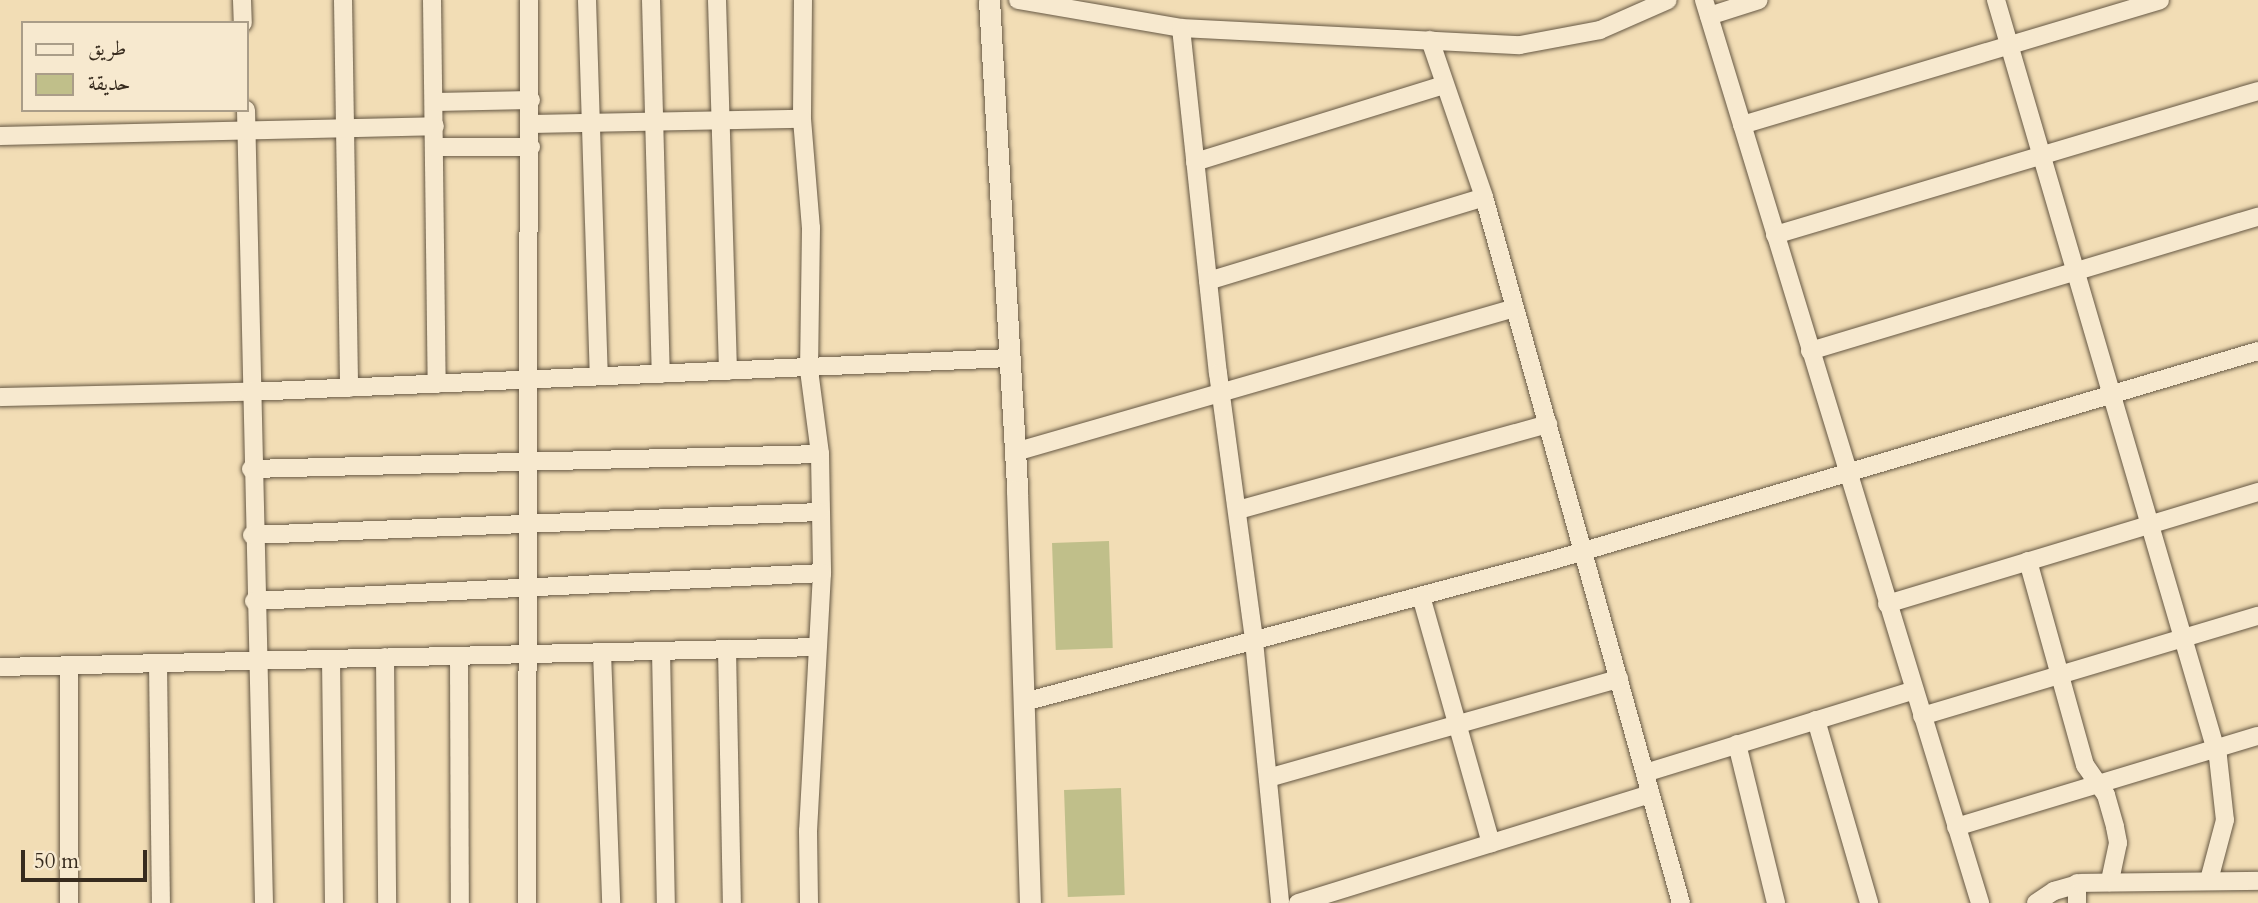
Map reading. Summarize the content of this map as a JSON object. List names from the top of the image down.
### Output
{
  "legend": ["طريق", "حديقة"],
  "scale_bar": "50 m"
}
